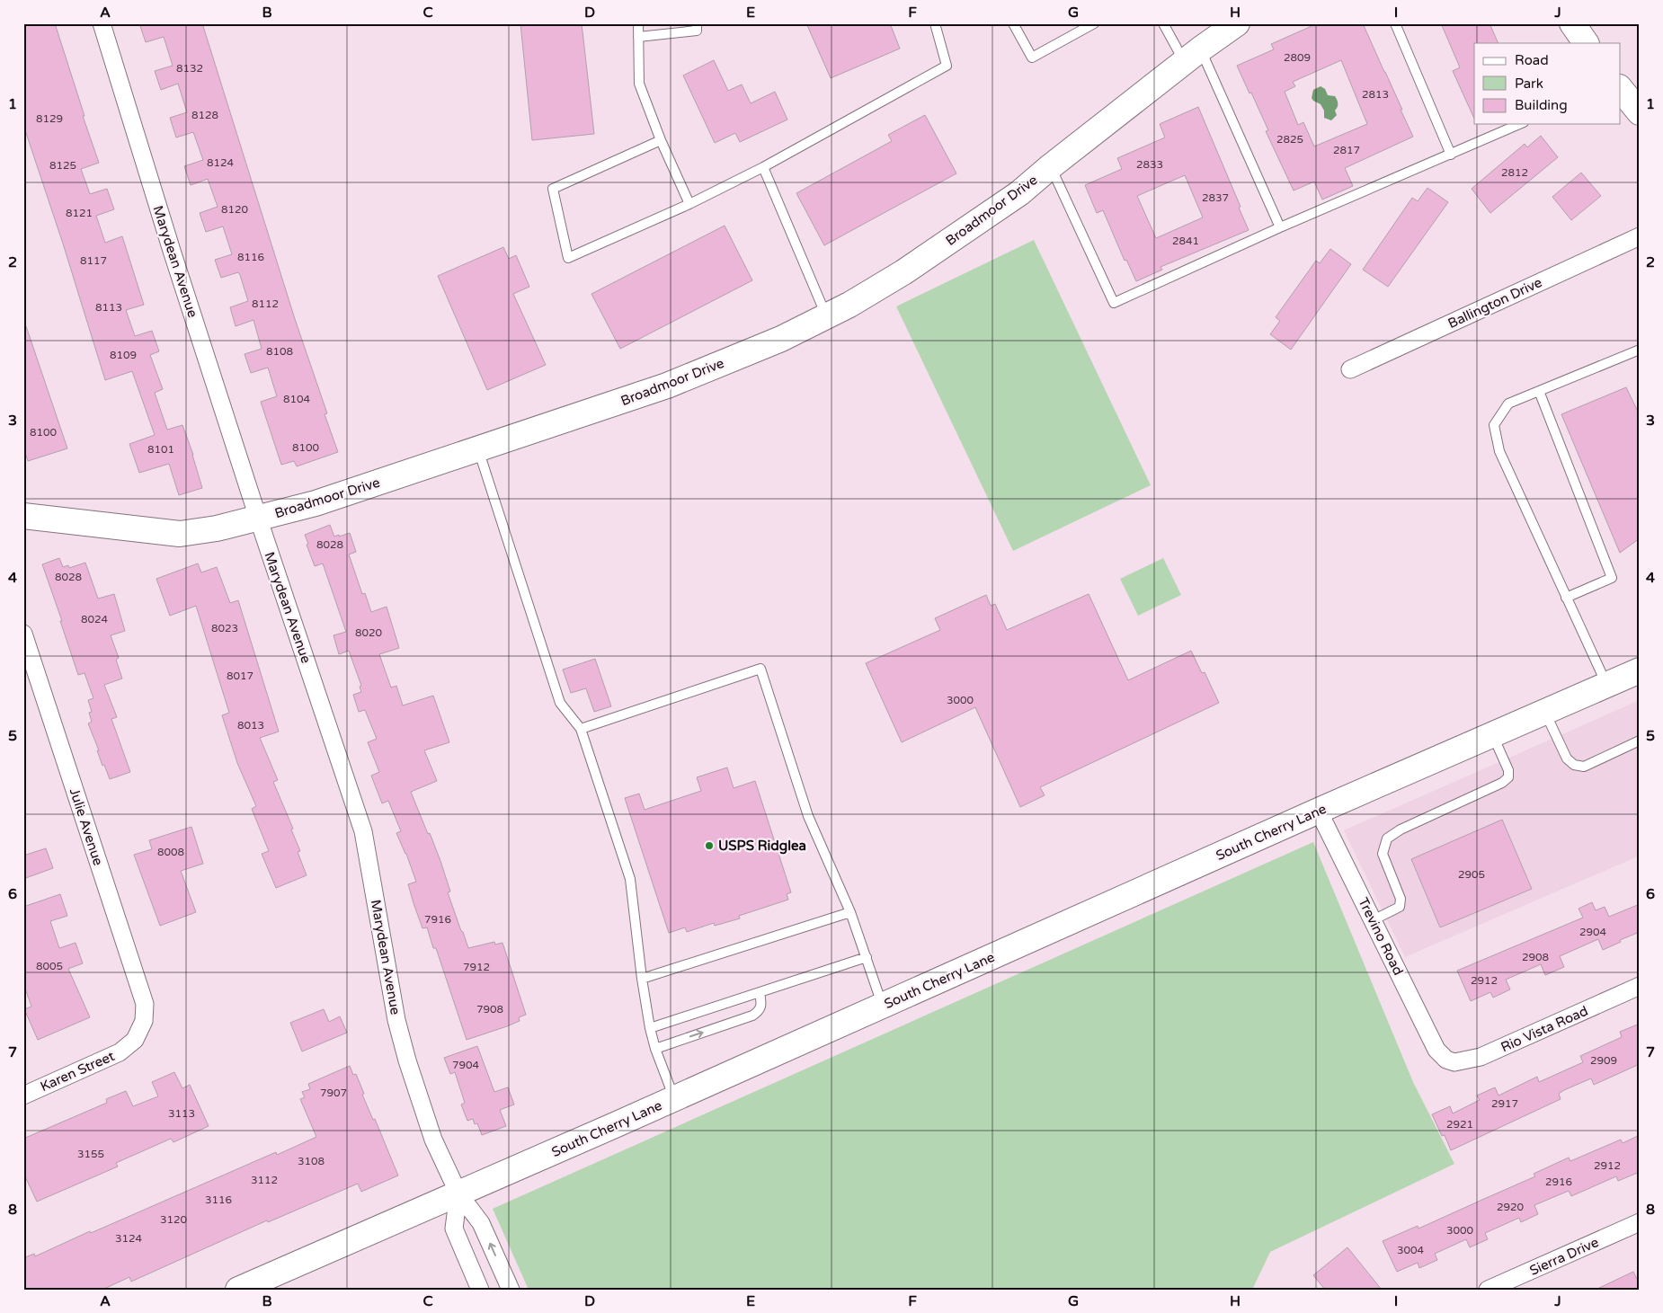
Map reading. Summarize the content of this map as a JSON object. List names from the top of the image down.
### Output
{
  "streets": {
    "street": [
      "Broadmoor Drive",
      "Marydean Avenue",
      "Ballington Drive",
      "Julie Avenue",
      "South Cherry Lane",
      "Trevino Road",
      "Rio Vista Road",
      "Karen Street",
      "Sierra Drive"
    ]
  },
  "crossings": [
    ["Broadmoor Drive", "Marydean Avenue"],
    ["Marydean Avenue", "South Cherry Lane"],
    ["Julie Avenue", "Karen Street"],
    ["South Cherry Lane", "Trevino Road"],
    ["Trevino Road", "Rio Vista Road"]
  ],
  "places": ["USPS Ridglea"],
  "house_numbers": [
    "2809",
    "8132",
    "2813",
    "8128",
    "8129",
    "2825",
    "2817",
    "8124",
    "2833",
    "8125",
    "2812",
    "2837",
    "8120",
    "8121",
    "2841",
    "8116",
    "8117",
    "8112",
    "8113",
    "8108",
    "8109",
    "8104",
    "8100",
    "8100",
    "8101",
    "8028",
    "8028",
    "8024",
    "8023",
    "8020",
    "8017",
    "3000",
    "8013",
    "8008",
    "2905",
    "7916",
    "2904",
    "2908",
    "8005",
    "7912",
    "2912",
    "7908",
    "2909",
    "7904",
    "7907",
    "2917",
    "3113",
    "2921",
    "3155",
    "3108",
    "2912",
    "3112",
    "2916",
    "3116",
    "2920",
    "3120",
    "3000",
    "3124",
    "3004"
  ],
  "legend": ["Road", "Park", "Building"],
  "grid": {
    "columns": [
      "A",
      "B",
      "C",
      "D",
      "E",
      "F",
      "G",
      "H",
      "I",
      "J"
    ],
    "rows": [
      "1",
      "2",
      "3",
      "4",
      "5",
      "6",
      "7",
      "8"
    ]
  }
}
